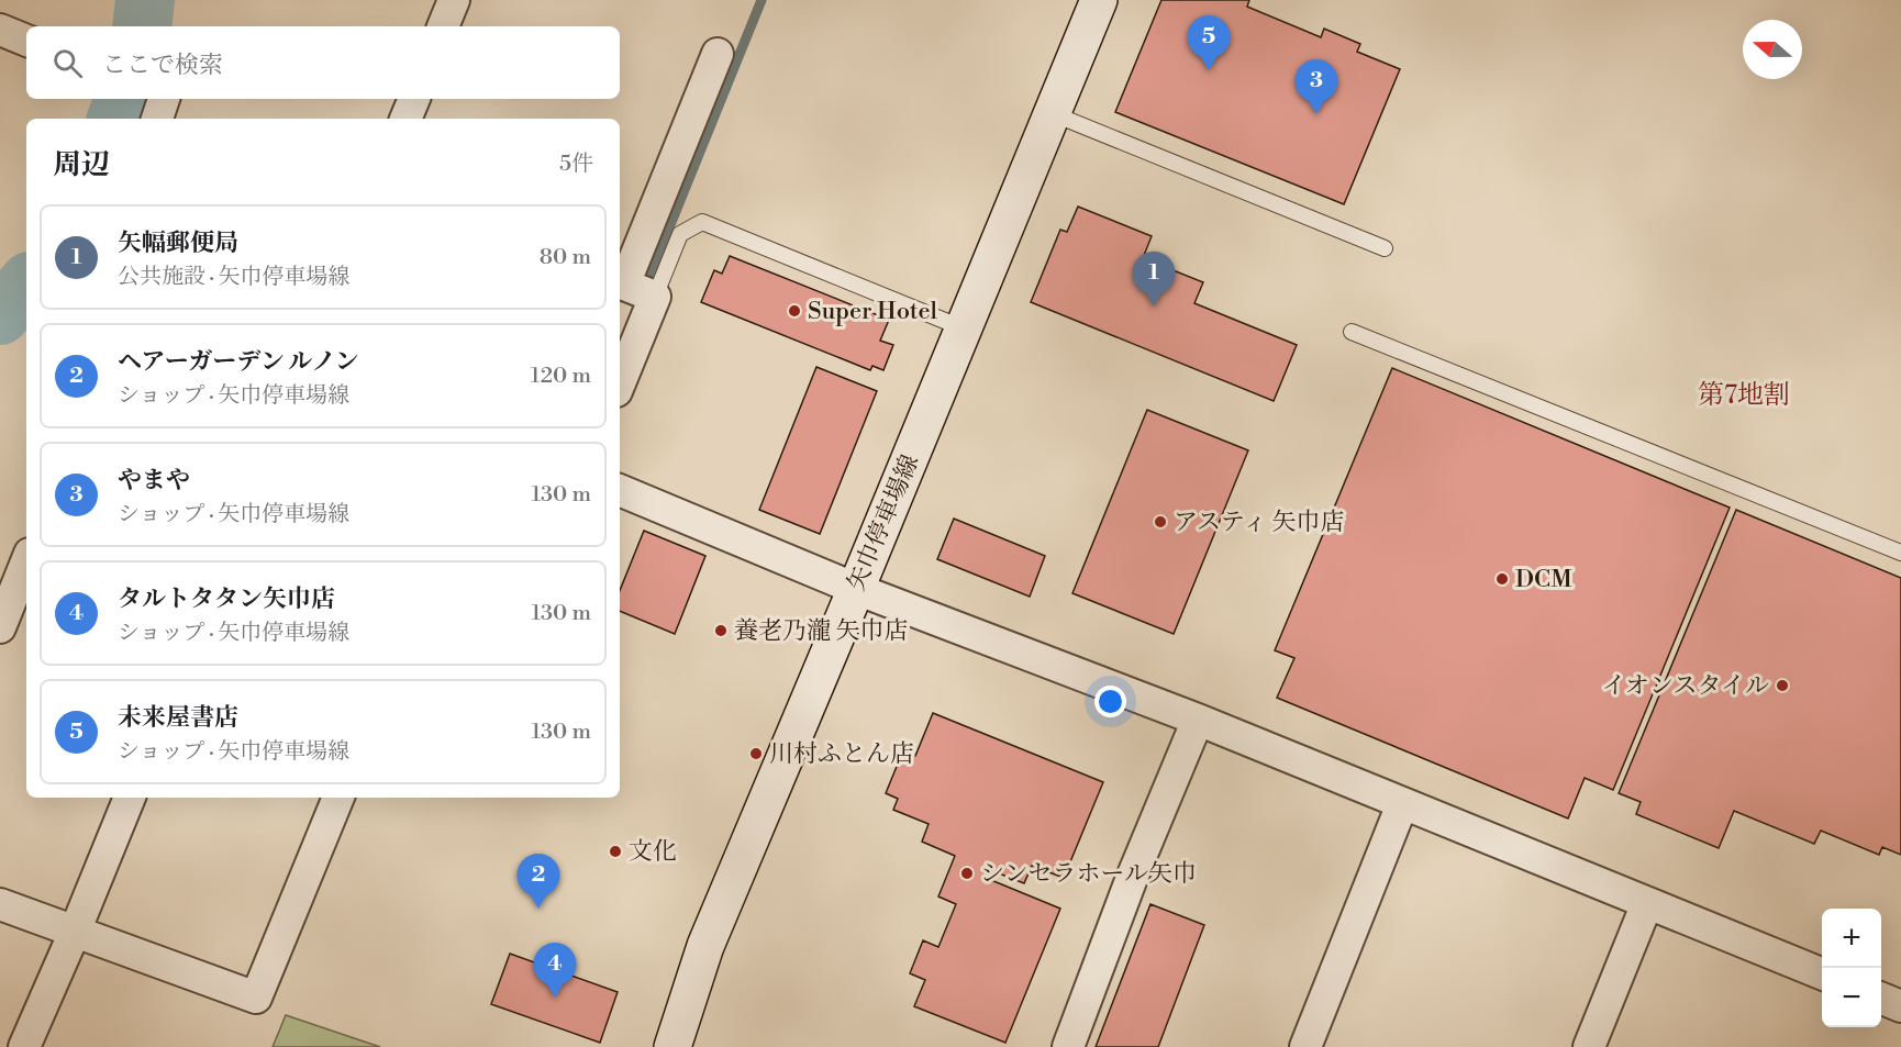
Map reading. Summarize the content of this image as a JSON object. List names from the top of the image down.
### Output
{
  "streets": {
    "main road": ["矢巾停車場線"]
  },
  "districts": ["第7地割"],
  "places": [
    "Super Hotel",
    "アスティ 矢巾店",
    "DCM",
    "養老乃瀧 矢巾店",
    "イオンスタイル",
    "川村ふとん店",
    "文化",
    "シンセラホール矢巾"
  ],
  "north": "left",
  "page": {
    "pins": [
      "5",
      "3",
      "1",
      "2",
      "4"
    ],
    "search": "ここで検索",
    "heading": ["周辺", "5件"],
    "list": [
      {
        "mark": "1",
        "name": "矢幅郵便局",
        "note": "公共施設 · 矢巾停車場線",
        "value": "80 m"
      },
      {
        "mark": "2",
        "name": "ヘアーガーデン ルノン",
        "note": "ショップ · 矢巾停車場線",
        "value": "120 m"
      },
      {
        "mark": "3",
        "name": "やまや",
        "note": "ショップ · 矢巾停車場線",
        "value": "130 m"
      },
      {
        "mark": "4",
        "name": "タルトタタン矢巾店",
        "note": "ショップ · 矢巾停車場線",
        "value": "130 m"
      },
      {
        "mark": "5",
        "name": "未来屋書店",
        "note": "ショップ · 矢巾停車場線",
        "value": "130 m"
      }
    ],
    "map_buttons": ["+", "−"]
  }
}
